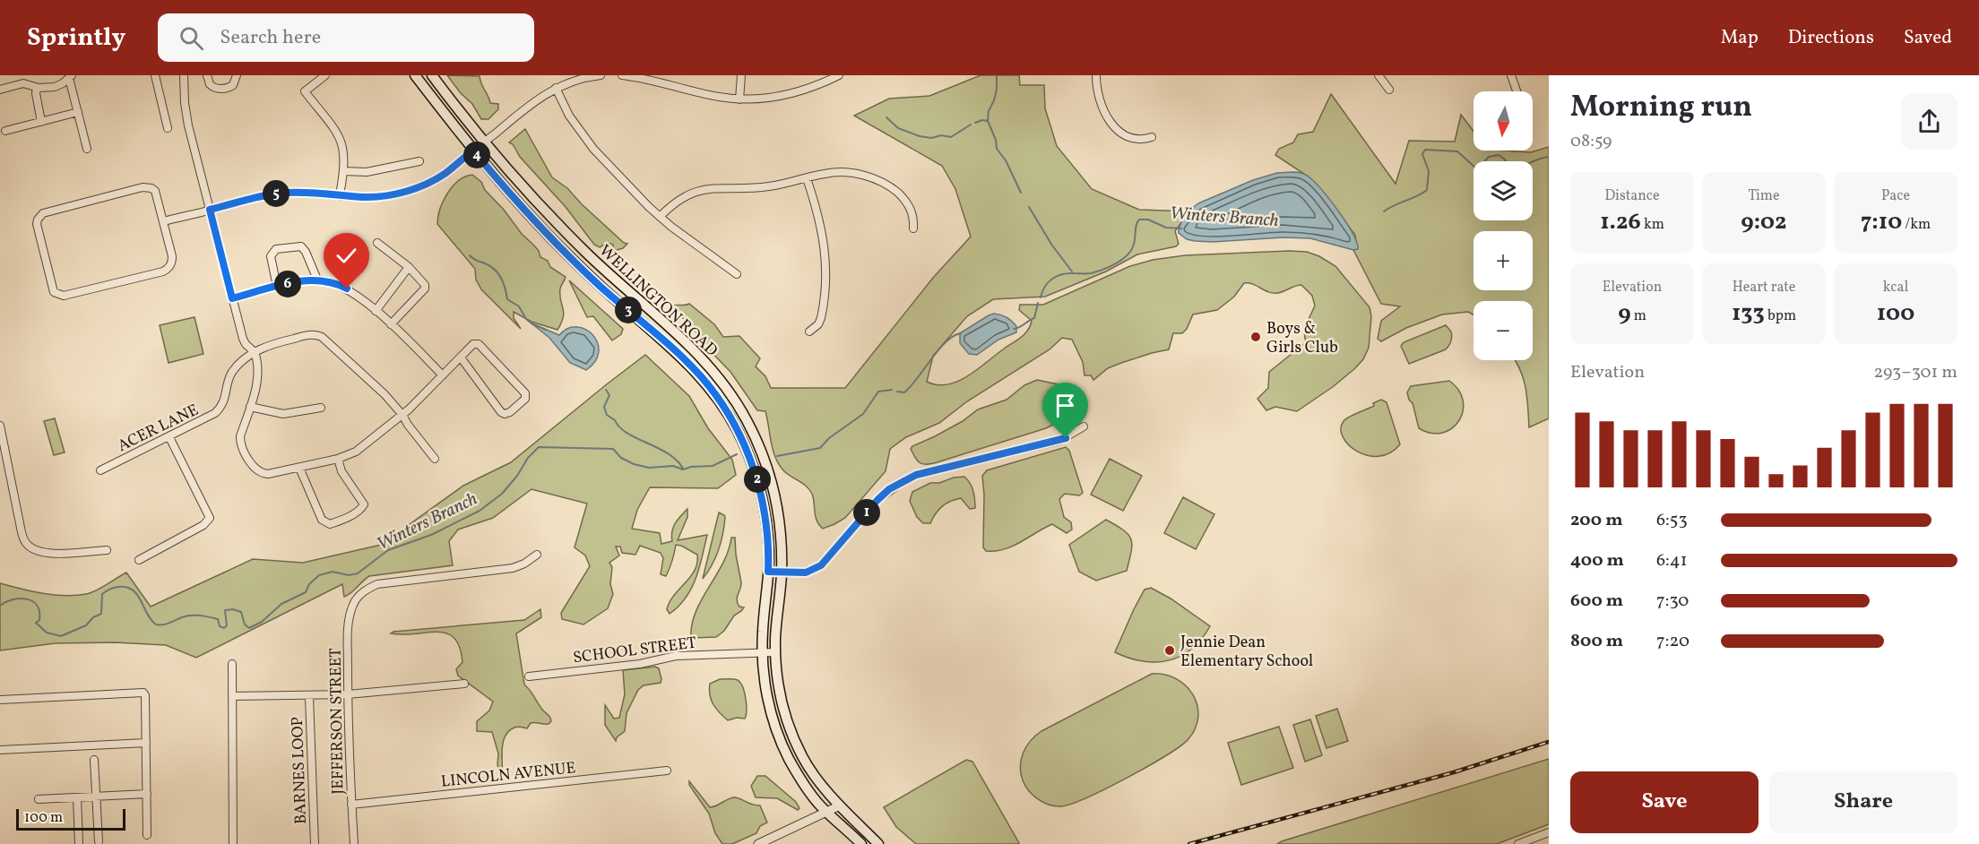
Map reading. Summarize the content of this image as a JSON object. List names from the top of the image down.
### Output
{
  "streets": {
    "main road": ["WELLINGTON ROAD"],
    "street": [
      "ACER LANE",
      "SCHOOL STREET",
      "JEFFERSON STREET",
      "BARNES LOOP",
      "LINCOLN AVENUE"
    ]
  },
  "crossings": [
    ["WELLINGTON ROAD", "SCHOOL STREET"],
    ["JEFFERSON STREET", "BARNES LOOP"],
    ["JEFFERSON STREET", "LINCOLN AVENUE"]
  ],
  "water": ["Winters Branch"],
  "places": ["Boys & Girls Club", "Jennie Dean Elementary School"],
  "scale_bar": "100 m",
  "north": "bottom",
  "page": {
    "header": "Sprintly",
    "search": "Search here",
    "nav": ["Map", "Directions", "Saved"],
    "heading": ["Morning run", "08:59"],
    "map_buttons": ["+", "−"],
    "pins": [
      "4",
      "5",
      "6",
      "3",
      "2",
      "1"
    ],
    "stats": [
      ["Distance", "1.26 km"],
      ["Time", "9:02"],
      ["Pace", "7:10 /km"],
      ["Elevation", "9 m"],
      ["Heart rate", "133 bpm"],
      ["kcal", "100"]
    ],
    "chart": ["Elevation", "293–301 m"],
    "list": [
      {
        "name": "200 m",
        "note": "6:53"
      },
      {
        "name": "400 m",
        "note": "6:41"
      },
      {
        "name": "600 m",
        "note": "7:30"
      },
      {
        "name": "800 m",
        "note": "7:20"
      }
    ],
    "buttons": ["Save", "Share"],
    "scale": "100 m"
  }
}
